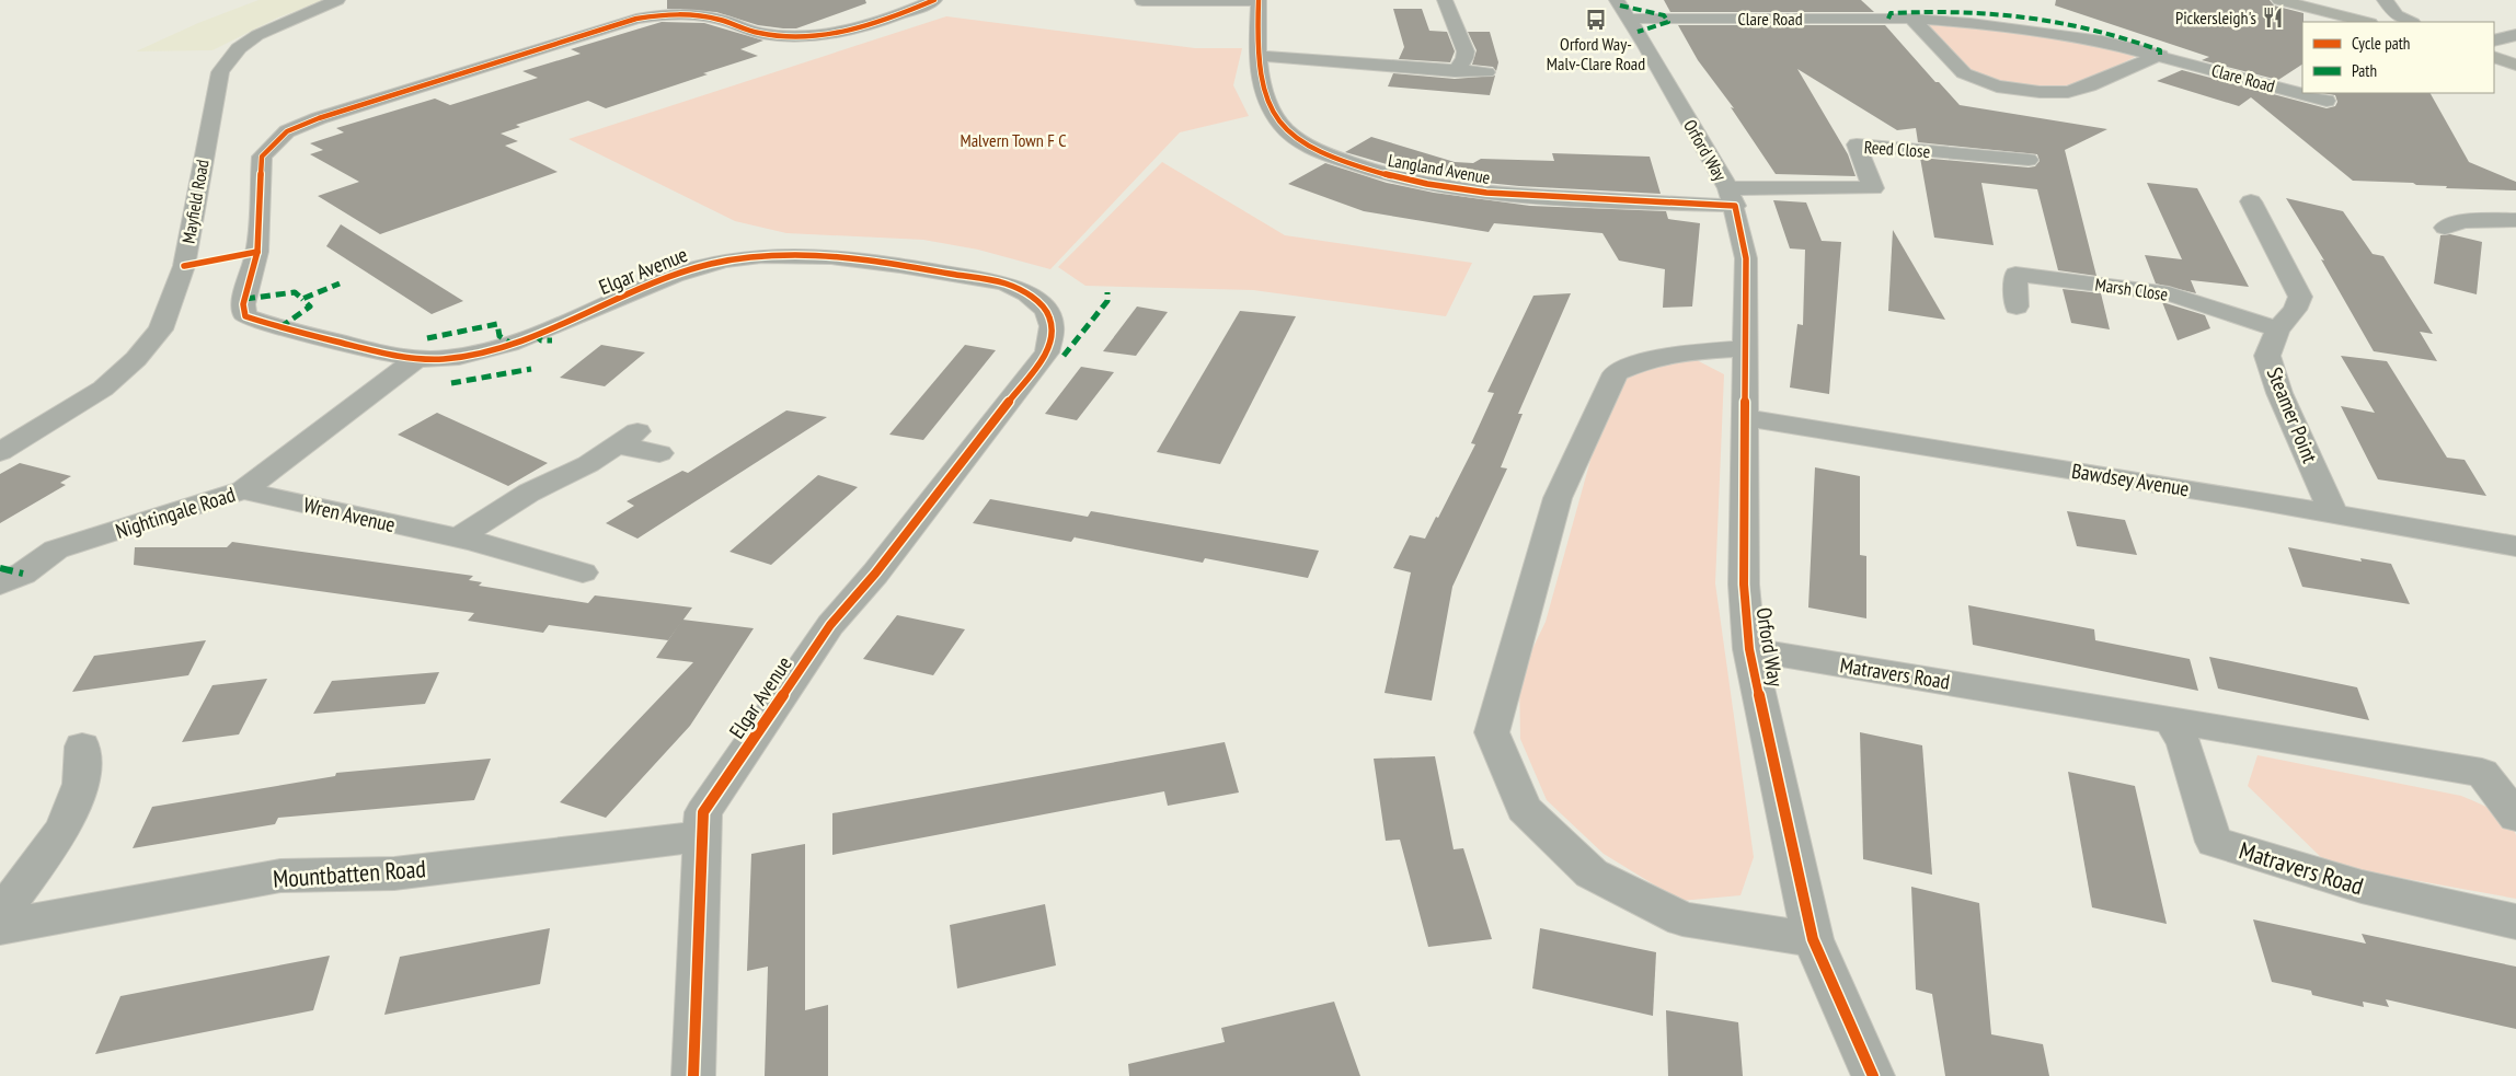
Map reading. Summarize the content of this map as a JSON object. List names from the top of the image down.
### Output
{
  "streets": {
    "street": [
      "Clare Road",
      "Reed Close",
      "Orford Way",
      "Langland Avenue",
      "Mayfield Road",
      "Elgar Avenue",
      "Marsh Close",
      "Steamer Point",
      "Bawdsey Avenue",
      "Nightingale Road",
      "Wren Avenue",
      "Matravers Road",
      "Mountbatten Road"
    ]
  },
  "crossings": [
    ["Clare Road", "Orford Way"],
    ["Reed Close", "Orford Way"],
    ["Reed Close", "Langland Avenue"],
    ["Orford Way", "Langland Avenue"],
    ["Orford Way", "Bawdsey Avenue"],
    ["Orford Way", "Matravers Road"],
    ["Elgar Avenue", "Nightingale Road"],
    ["Elgar Avenue", "Mountbatten Road"],
    ["Marsh Close", "Steamer Point"],
    ["Steamer Point", "Bawdsey Avenue"],
    ["Nightingale Road", "Wren Avenue"]
  ],
  "parks": ["Malvern Town F C"],
  "places": {
    "restaurant": ["Pickersleigh's"],
    "bus stop": ["Orford Way- Malv-Clare Road"]
  },
  "legend": ["Cycle path", "Path"]
}
